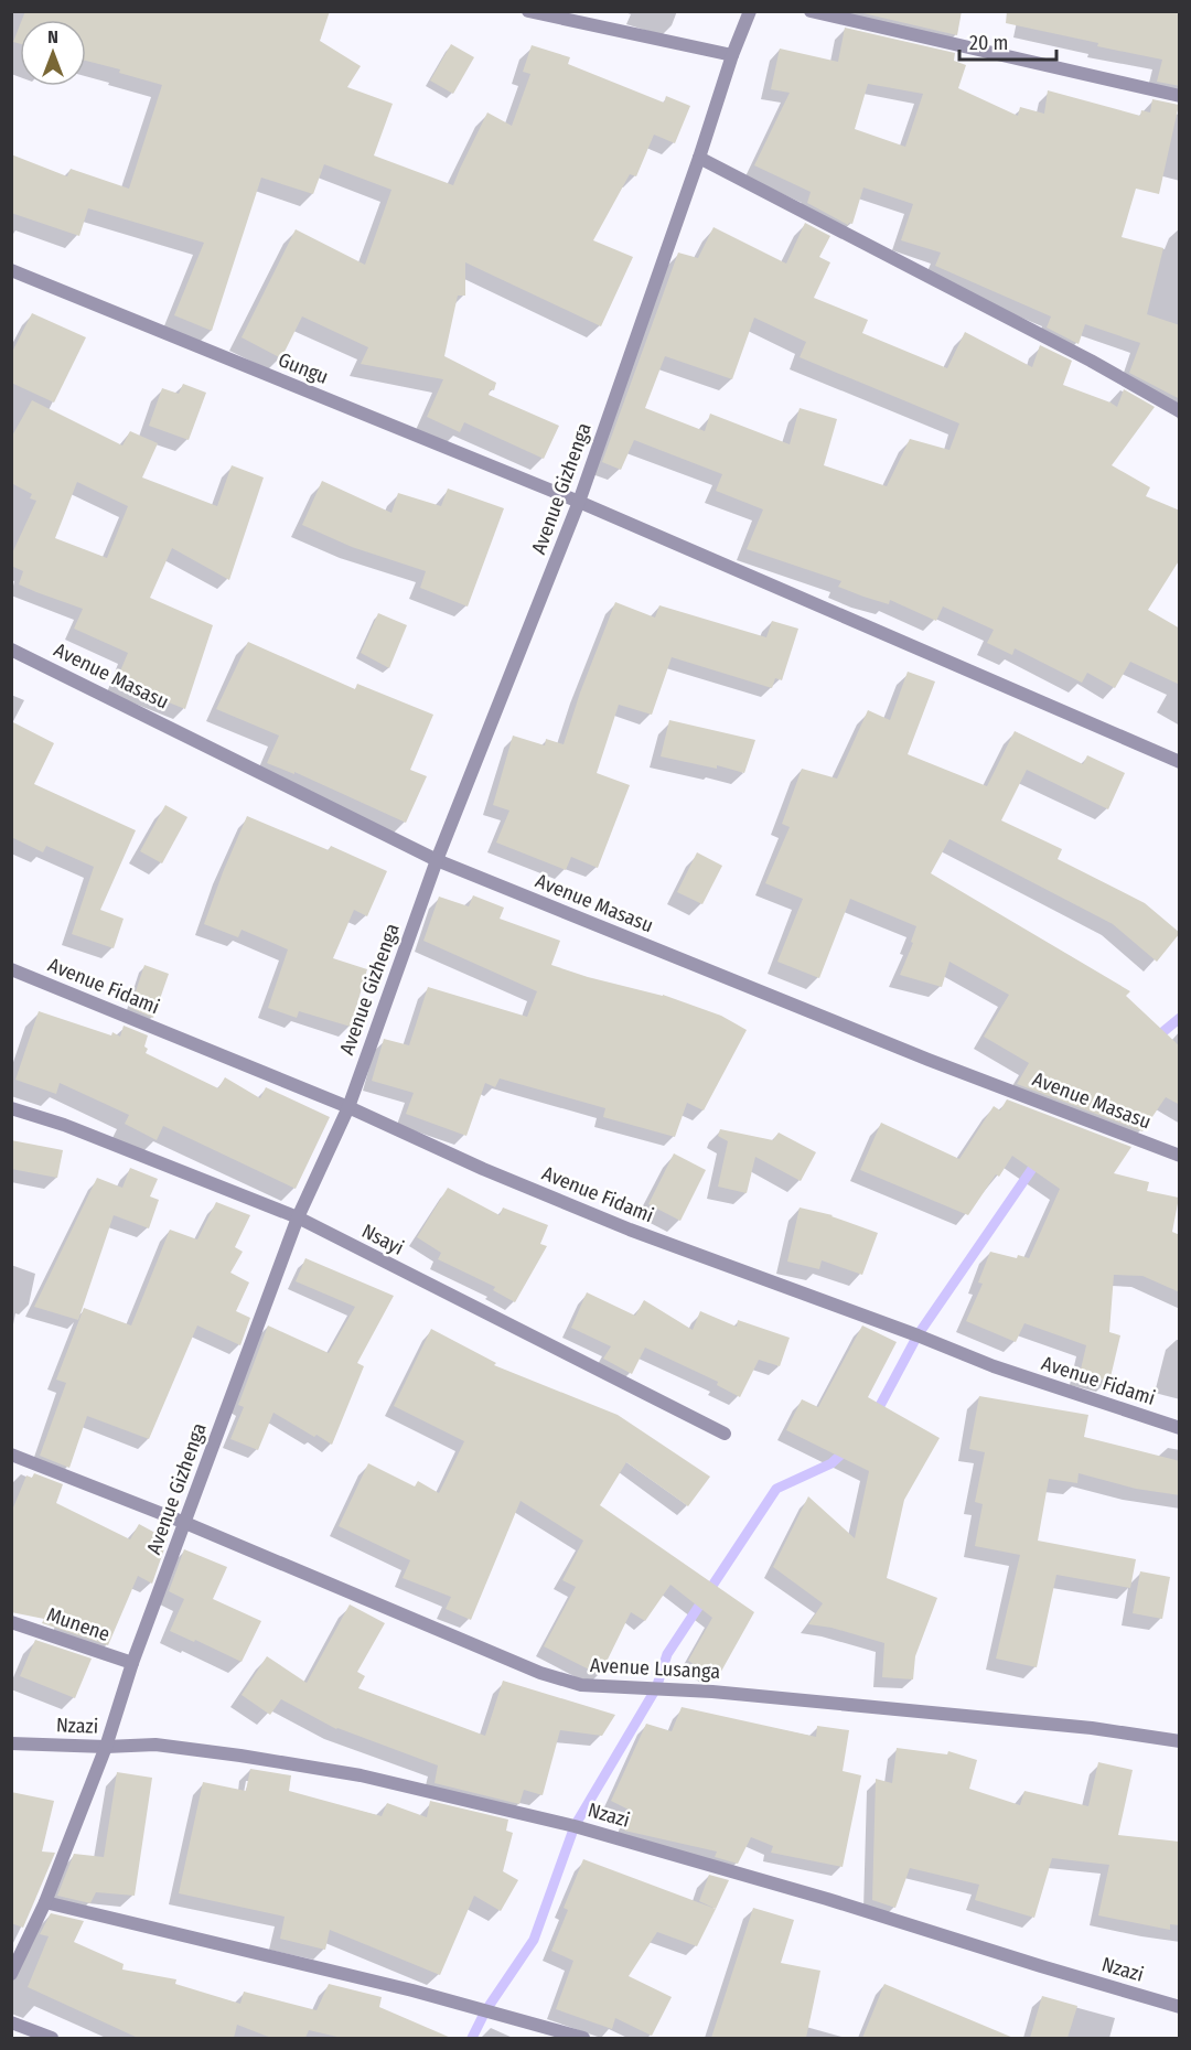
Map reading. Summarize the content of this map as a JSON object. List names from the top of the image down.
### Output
{
  "streets": {
    "street": [
      "Gungu",
      "Avenue Gizhenga",
      "Avenue Masasu",
      "Avenue Fidami",
      "Nsayi",
      "Munene",
      "Avenue Lusanga",
      "Nzazi"
    ]
  },
  "crossings": [
    ["Gungu", "Avenue Gizhenga"],
    ["Avenue Gizhenga", "Avenue Masasu"],
    ["Avenue Gizhenga", "Avenue Fidami"],
    ["Avenue Gizhenga", "Nsayi"],
    ["Avenue Gizhenga", "Munene"],
    ["Avenue Gizhenga", "Avenue Lusanga"],
    ["Avenue Gizhenga", "Nzazi"]
  ],
  "scale_bar": "20 m",
  "north": "top"
}
